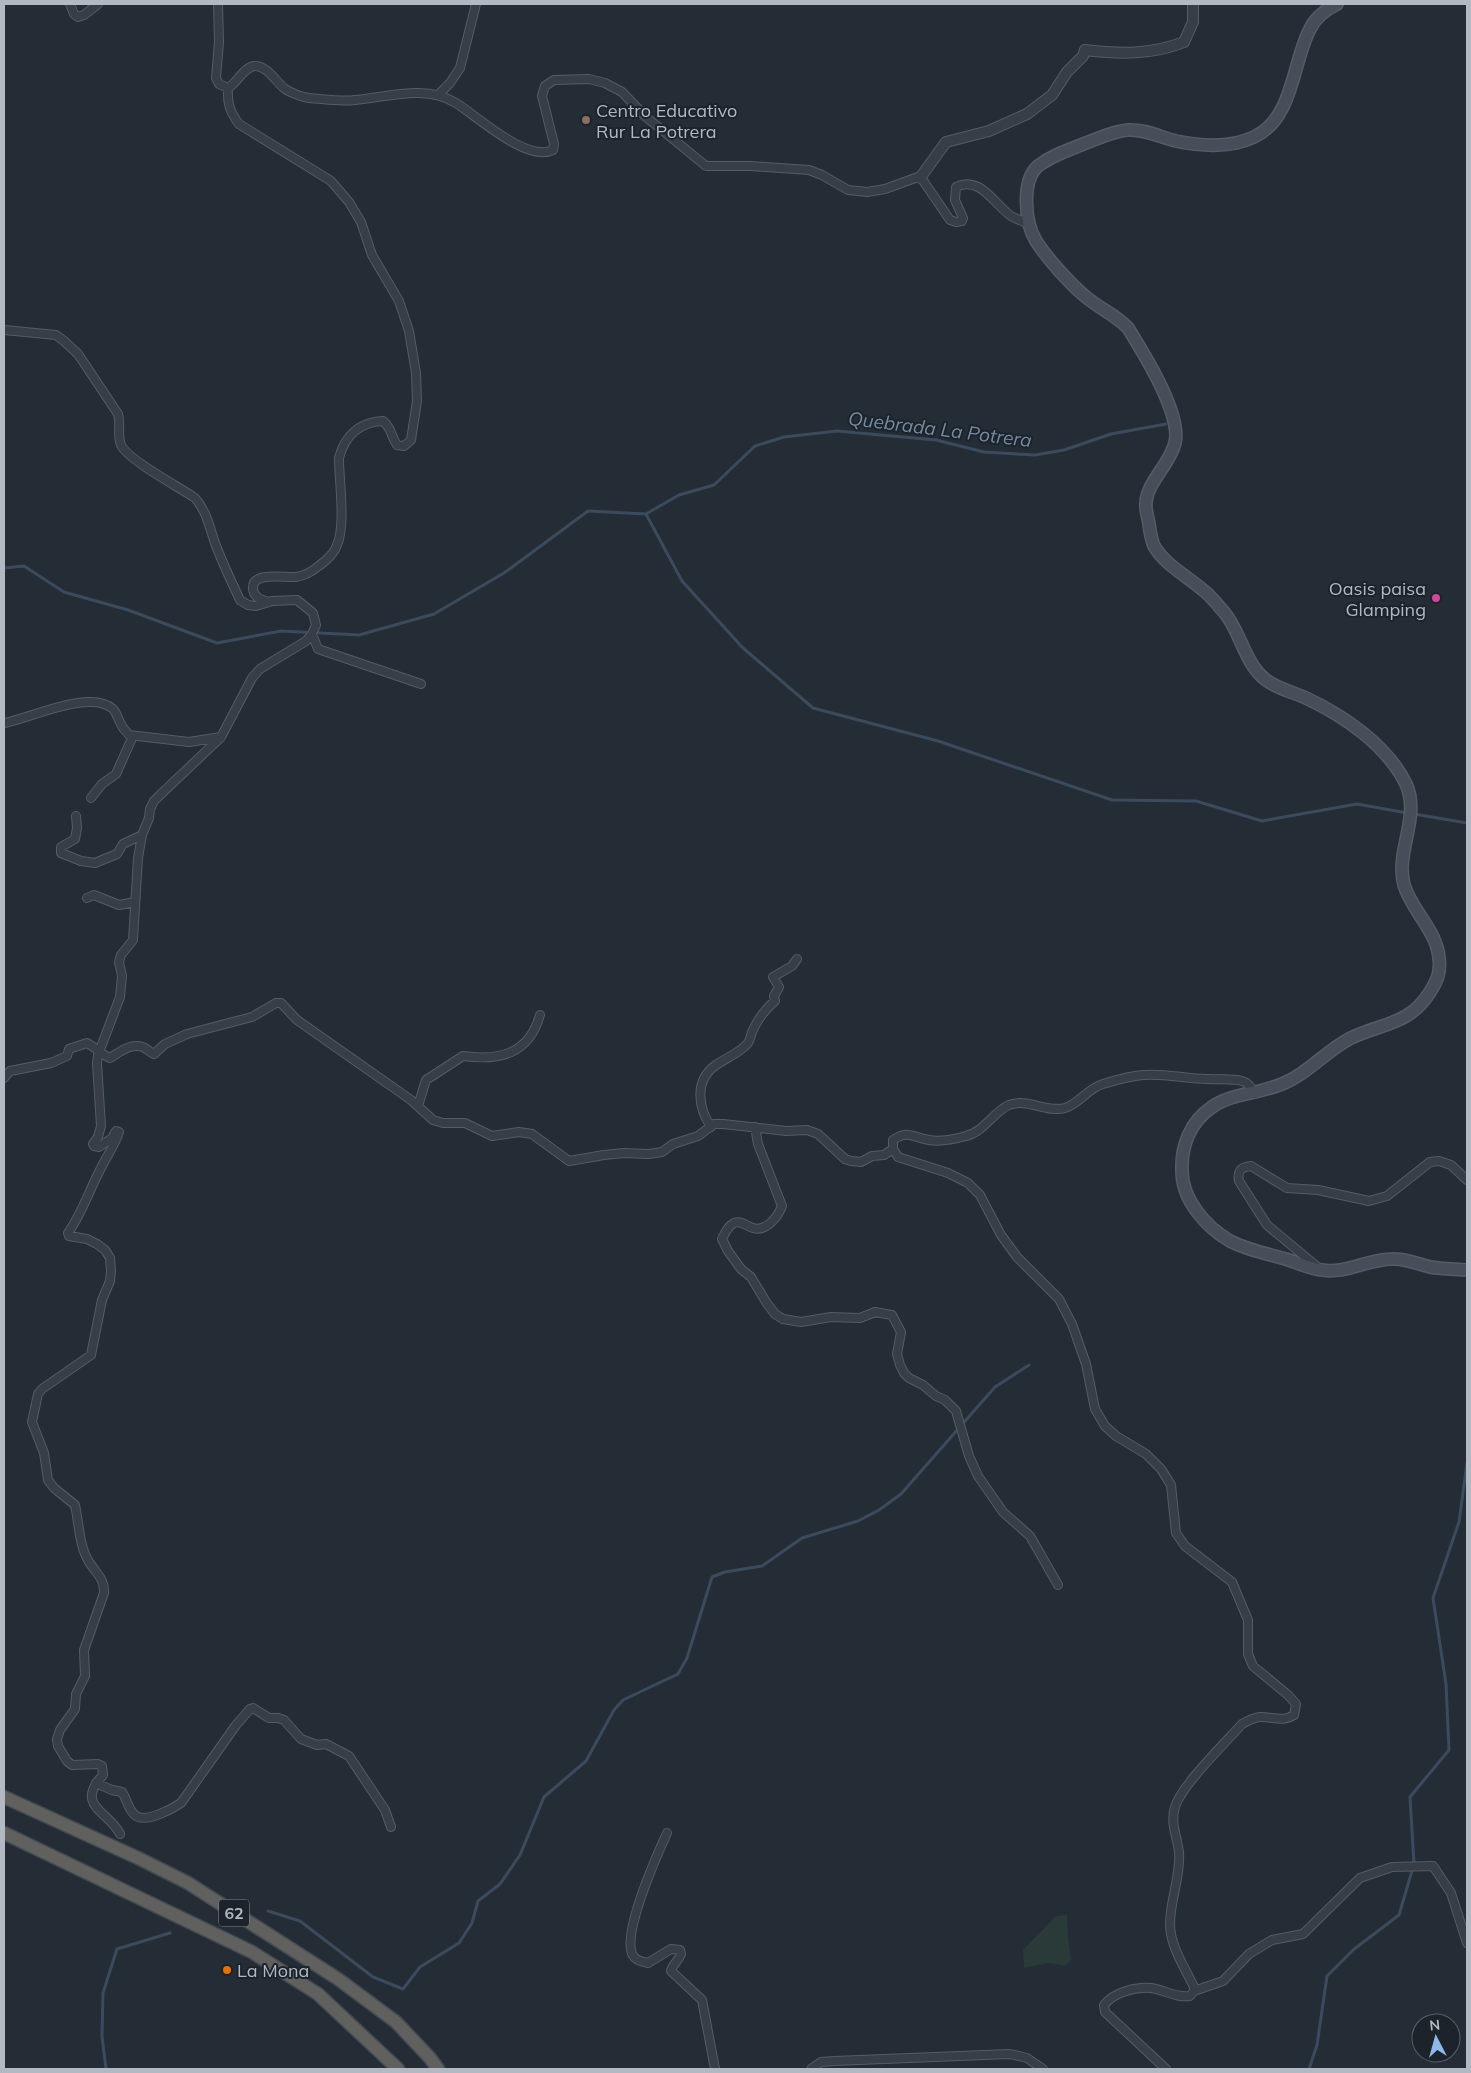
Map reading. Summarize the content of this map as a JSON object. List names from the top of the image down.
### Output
{
  "streets": {
    "highway": ["62"]
  },
  "water": ["Quebrada La Potrera"],
  "places": ["Centro Educativo Rur La Potrera", "Oasis paisa Glamping", "La Mona"],
  "north": "top"
}
